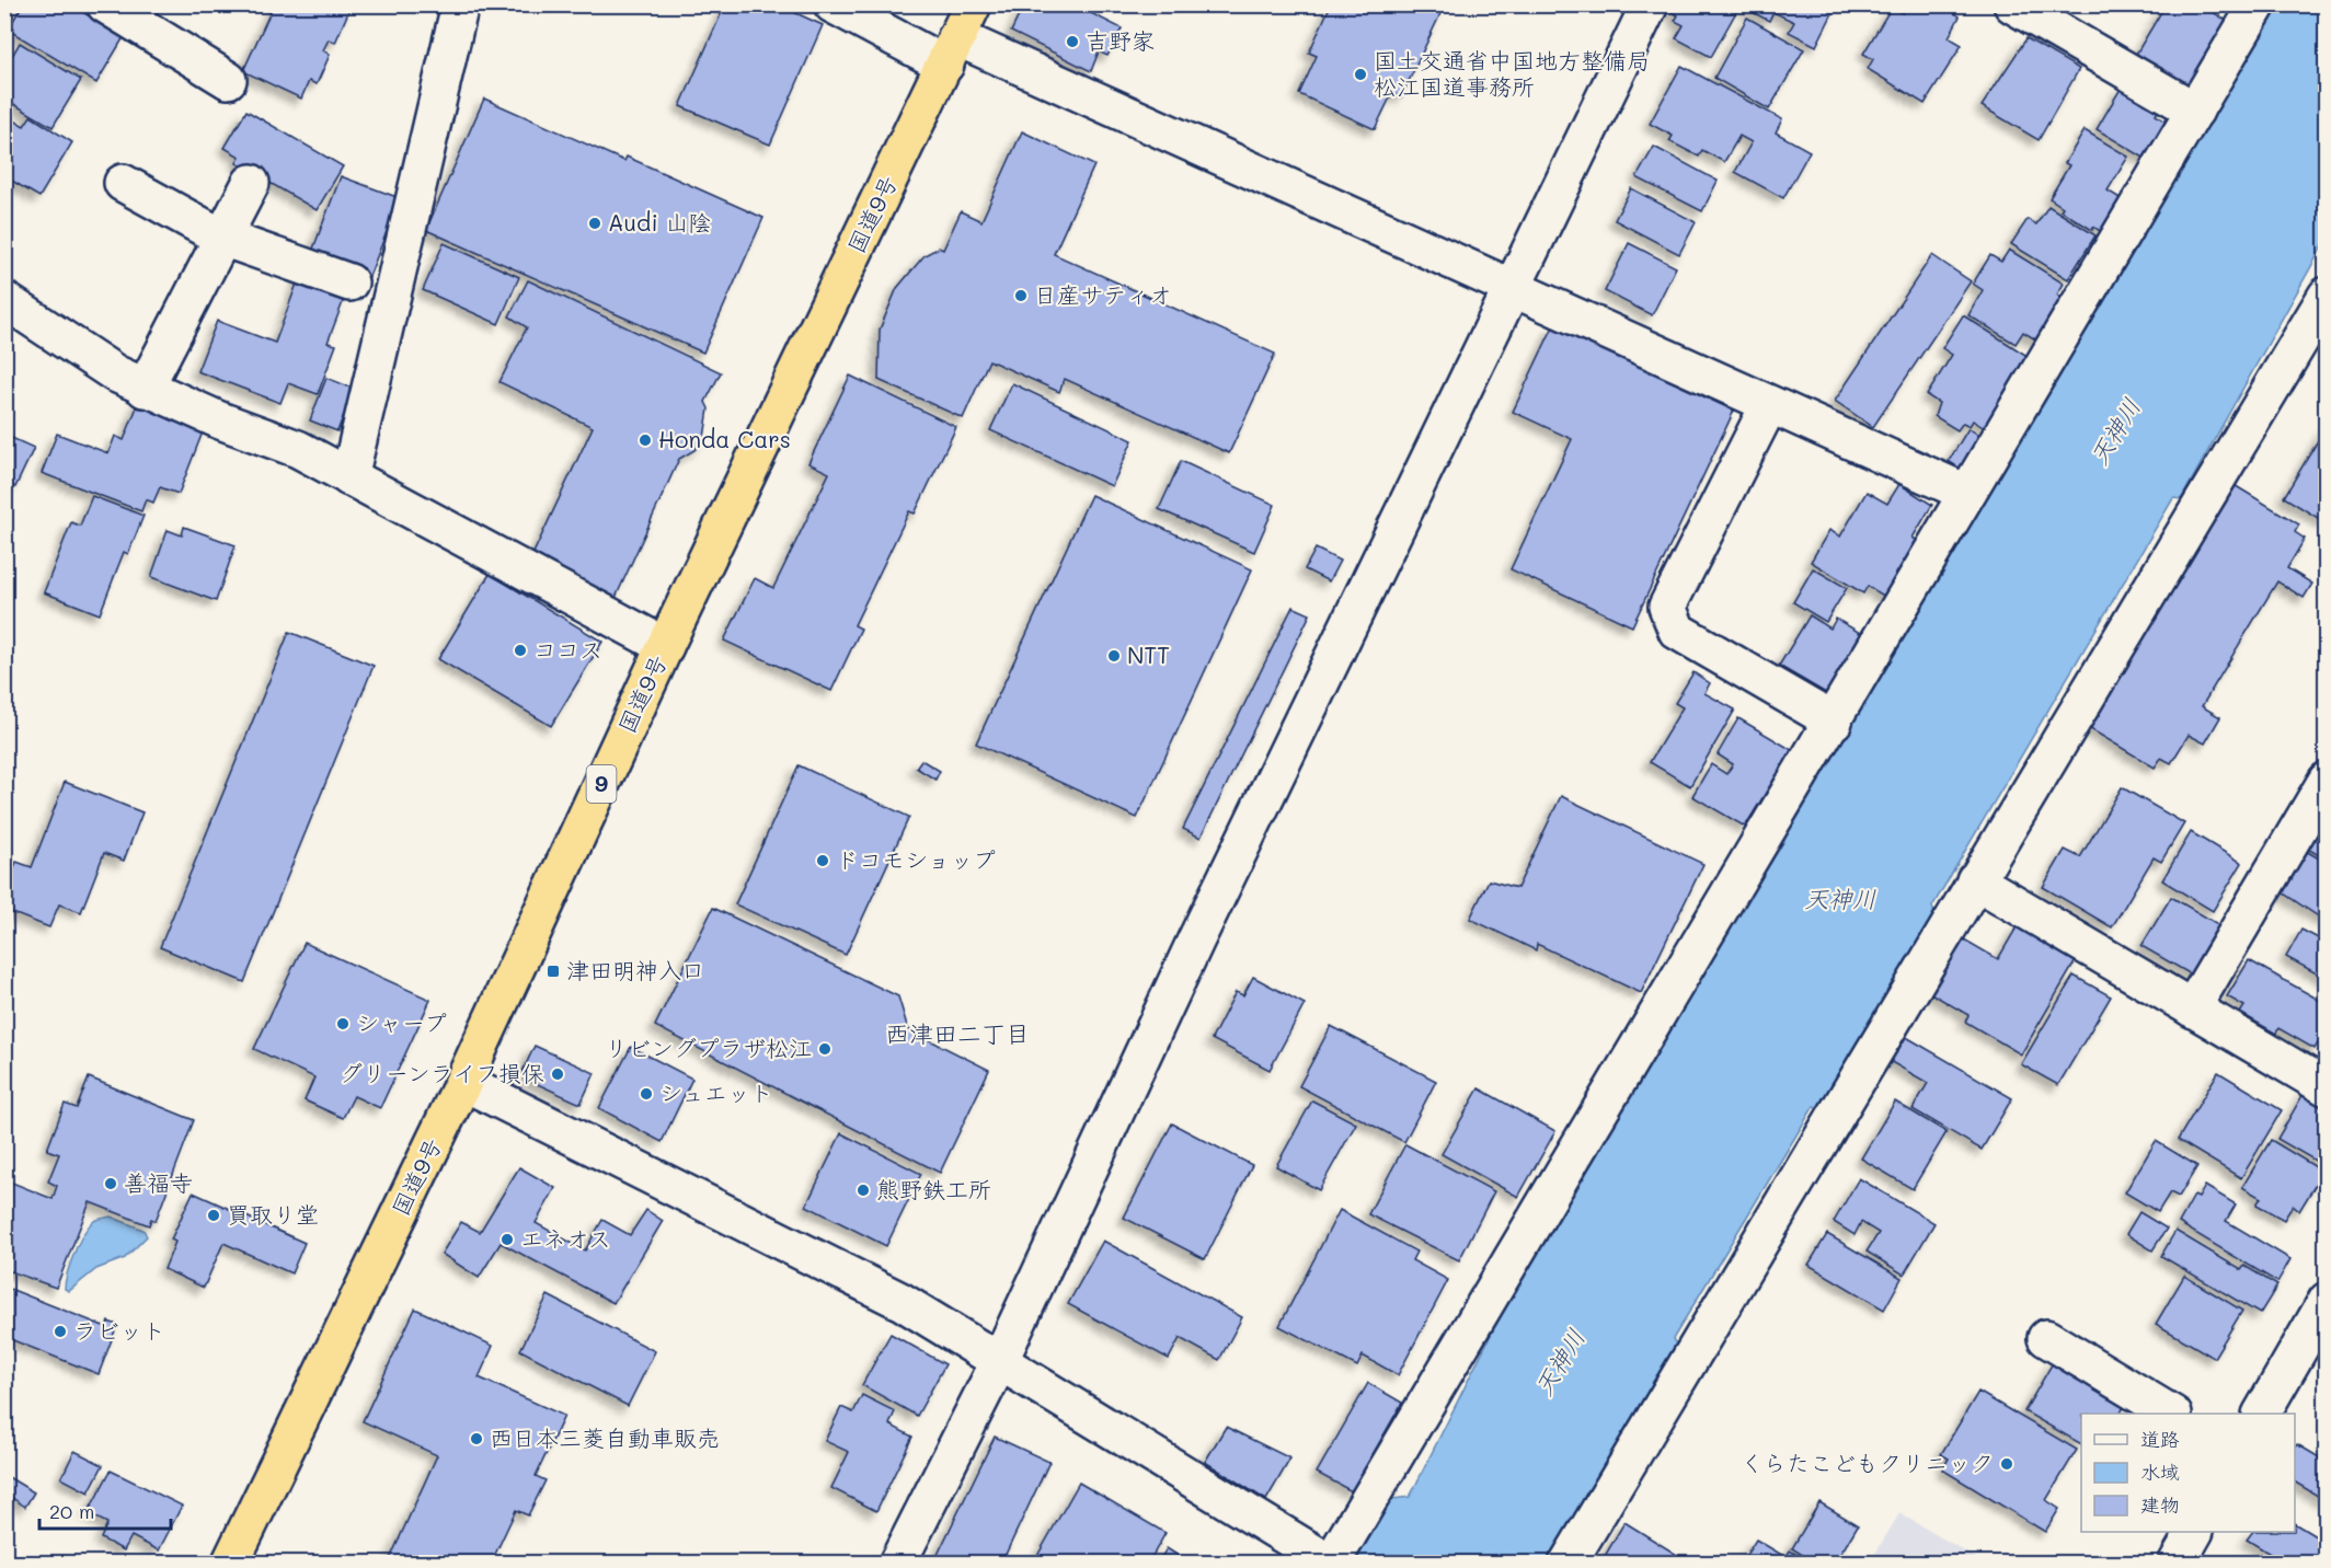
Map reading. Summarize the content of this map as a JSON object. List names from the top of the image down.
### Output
{
  "streets": {
    "highway": ["国道9号", "9"]
  },
  "districts": ["西津田二丁目"],
  "water": ["天神川"],
  "places": {
    "other": [
      "吉野家",
      "国土交通省中国地方整備局 松江国道事務所",
      "Audi 山陰",
      "日産サティオ",
      "Honda Cars",
      "ココス",
      "NTT",
      "ドコモショップ",
      "シャープ",
      "リビングプラザ松江",
      "グリーンライフ損保",
      "シュエット",
      "善福寺",
      "熊野鉄工所",
      "買取り堂",
      "エネオス",
      "ラビット",
      "西日本三菱自動車販売",
      "くらたこどもクリニック"
    ],
    "transit": ["津田明神入口"]
  },
  "legend": ["道路", "水域", "建物"],
  "scale_bar": "20 m"
}
